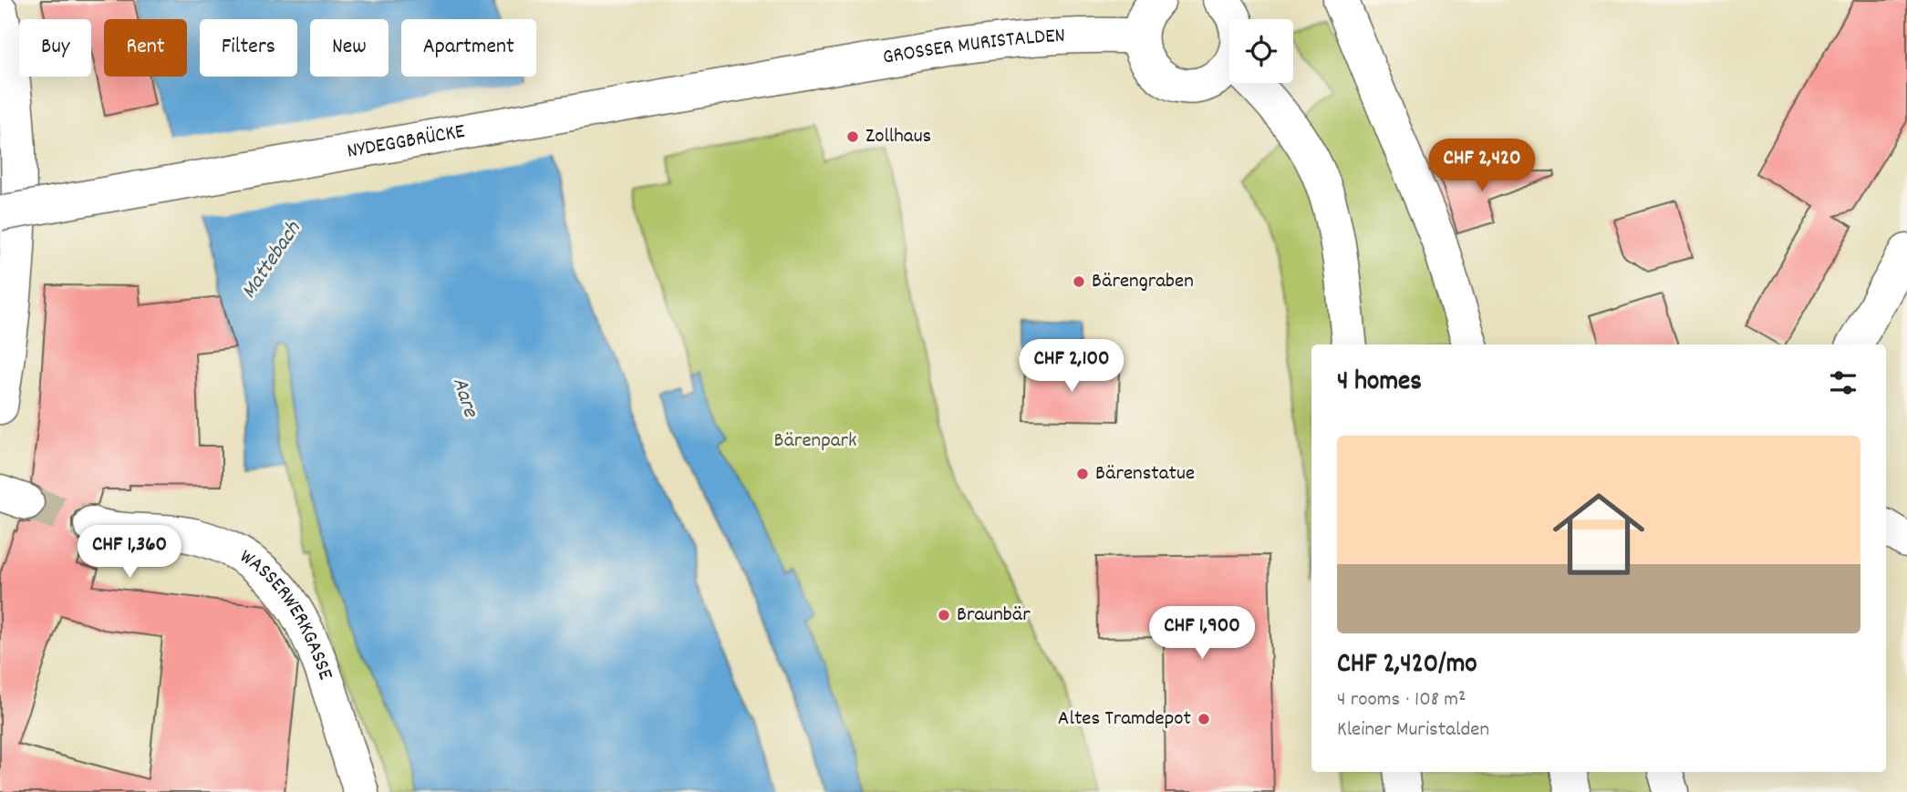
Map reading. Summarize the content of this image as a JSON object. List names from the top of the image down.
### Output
{
  "streets": {
    "street": ["GROSSER MURISTALDEN", "NYDEGGBRÜCKE", "WASSERWERKGASSE"]
  },
  "crossings": [
    ["GROSSER MURISTALDEN", "NYDEGGBRÜCKE"]
  ],
  "water": ["Mattebach", "Aare"],
  "parks": ["Bärenpark"],
  "places": [
    "Zollhaus",
    "Bärengraben",
    "Bärenstatue",
    "Braunbär",
    "Altes Tramdepot"
  ],
  "page": {
    "chip": [
      "Buy",
      "Rent",
      "Filters",
      "New",
      "Apartment"
    ],
    "price": [
      "CHF 2,420",
      "CHF 2,100",
      "CHF 1,360",
      "CHF 1,900"
    ],
    "heading": "4 homes",
    "list": [
      {
        "name": "CHF 2,420/mo",
        "note": "4 rooms · 108 m² · Kleiner Muristalden"
      }
    ]
  }
}
